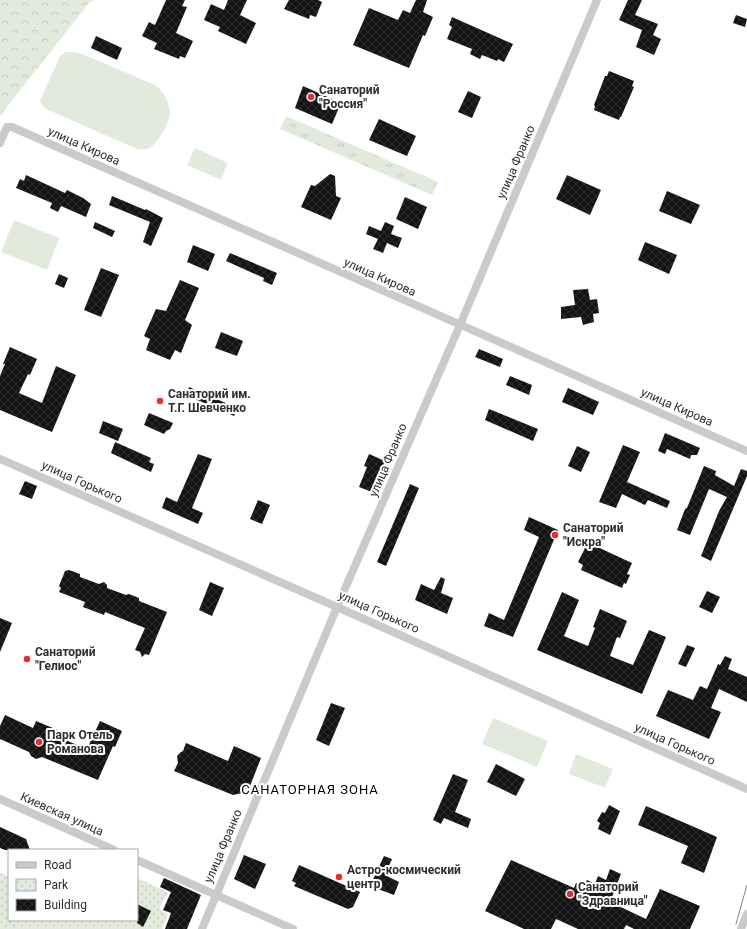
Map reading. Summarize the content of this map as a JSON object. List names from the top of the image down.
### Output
{
  "streets": {
    "street": [
      "улица Кирова",
      "улица Франко",
      "улица Горького",
      "Киевская улица"
    ]
  },
  "crossings": [
    ["улица Кирова", "улица Франко"],
    ["улица Франко", "улица Горького"]
  ],
  "districts": ["САНАТОРНАЯ ЗОНА"],
  "places": [
    "Санаторий \"Россия\"",
    "Санаторий им. Т.Г. Шевченко",
    "Санаторий \"Искра\"",
    "Санаторий \"Гелиос\"",
    "Парк Отель Романова",
    "Астро-космический центр",
    "Санаторий \"Здравница\""
  ],
  "legend": ["Road", "Park", "Building"]
}
